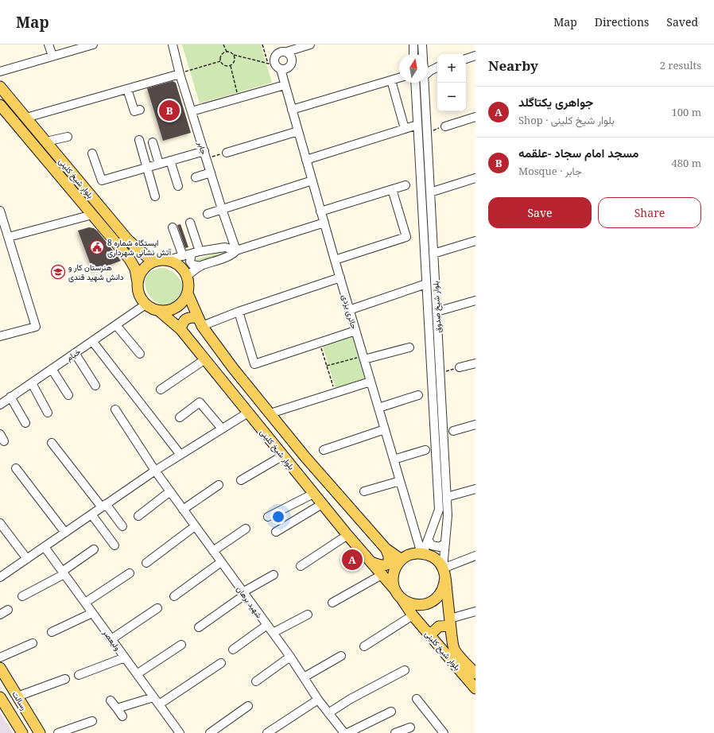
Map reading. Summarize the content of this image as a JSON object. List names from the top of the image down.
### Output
{
  "streets": {
    "main road": ["بلوار شیخ کلینی", "رسالت"],
    "street": [
      "جابر",
      "بلوار شیخ صدوق",
      "حائری یزدی",
      "خیام",
      "شهید برهان",
      "ولیعصر"
    ]
  },
  "crossings": [
    ["بلوار شیخ کلینی", "بلوار شیخ صدوق"],
    ["بلوار شیخ کلینی", "حائری یزدی"],
    ["بلوار شیخ کلینی", "خیام"],
    ["بلوار شیخ صدوق", "حائری یزدی"]
  ],
  "places": {
    "public building": ["ایستگاه شماره 8 آتش نشانی شهرداری"],
    "school or university": ["هنرستان کار و دانش شهید قندی"]
  },
  "north": "top",
  "page": {
    "header": "Map",
    "nav": ["Map", "Directions", "Saved"],
    "heading": ["Nearby", "2 results"],
    "map_buttons": ["+", "−"],
    "list": [
      {
        "mark": "A",
        "name": "جواهری یکتاگلد",
        "note": "Shop · بلوار شیخ کلینی",
        "value": "100 m"
      },
      {
        "mark": "B",
        "name": "مسجد امام سجاد -علقمه",
        "note": "Mosque · جابر",
        "value": "480 m"
      }
    ],
    "pins": ["B", "A"],
    "buttons": ["Save", "Share"]
  }
}
